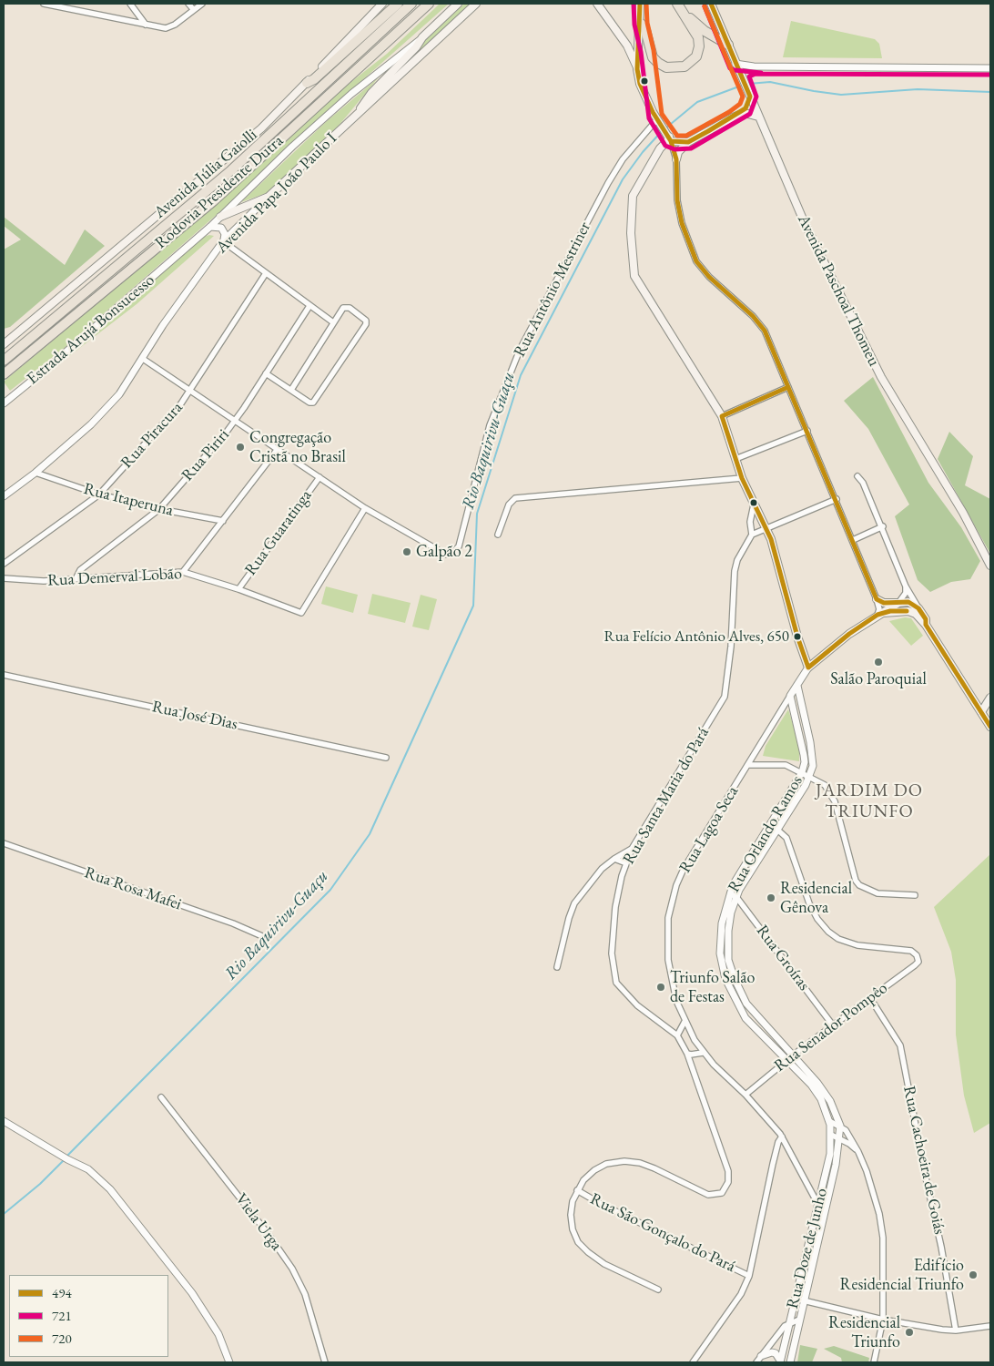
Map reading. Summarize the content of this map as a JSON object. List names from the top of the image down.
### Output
{
  "streets": {
    "highway": ["Rodovia Presidente Dutra"],
    "main road": [
      "Avenida Júlia Gaiolli",
      "Avenida Papa João Paulo I",
      "Avenida Paschoal Thomeu",
      "Rua Lagoa Seca"
    ],
    "street": [
      "Rua Antônio Mestriner",
      "Estrada Arujá Bonsucesso",
      "Rua Piracura",
      "Rua Piriri",
      "Rua Itaperuna",
      "Rua Guaratinga",
      "Rua Demerval Lobão",
      "Rua José Dias",
      "Rua Santa Maria do Pará",
      "Rua Orlando Ramos",
      "Rua Rosa Mafei",
      "Rua Groíras",
      "Rua Senador Pompêo",
      "Rua Cachoeira de Goiás",
      "Viela Urga",
      "Rua São Gonçalo do Pará",
      "Rua Doze de Junho"
    ]
  },
  "crossings": [
    ["Avenida Papa João Paulo I", "Rua Itaperuna"],
    ["Rua Antônio Mestriner", "Rua Demerval Lobão"],
    ["Rua Piracura", "Rua Itaperuna"],
    ["Rua Piriri", "Rua Itaperuna"],
    ["Rua Piriri", "Rua Demerval Lobão"],
    ["Rua Guaratinga", "Rua Demerval Lobão"],
    ["Rua Lagoa Seca", "Rua Orlando Ramos"],
    ["Rua Lagoa Seca", "Rua Senador Pompêo"],
    ["Rua Lagoa Seca", "Rua Doze de Junho"],
    ["Rua Orlando Ramos", "Rua Groíras"],
    ["Rua Orlando Ramos", "Rua Senador Pompêo"],
    ["Rua Orlando Ramos", "Rua Doze de Junho"],
    ["Rua Groíras", "Rua Senador Pompêo"],
    ["Rua Senador Pompêo", "Rua Cachoeira de Goiás"]
  ],
  "districts": ["JARDIM DO TRIUNFO"],
  "water": ["Rio Baquirivu-Guaçu"],
  "places": [
    "Congregação Cristã no Brasil",
    "Galpão 2",
    "Rua Felício Antônio Alves, 650",
    "Salão Paroquial",
    "Residencial Gênova",
    "Triunfo Salão de Festas",
    "Edifício Residencial Triunfo",
    "Residencial Triunfo"
  ],
  "lines": ["transit line 494", "transit line 721", "transit line 720"],
  "legend": ["494", "721", "720"]
}
